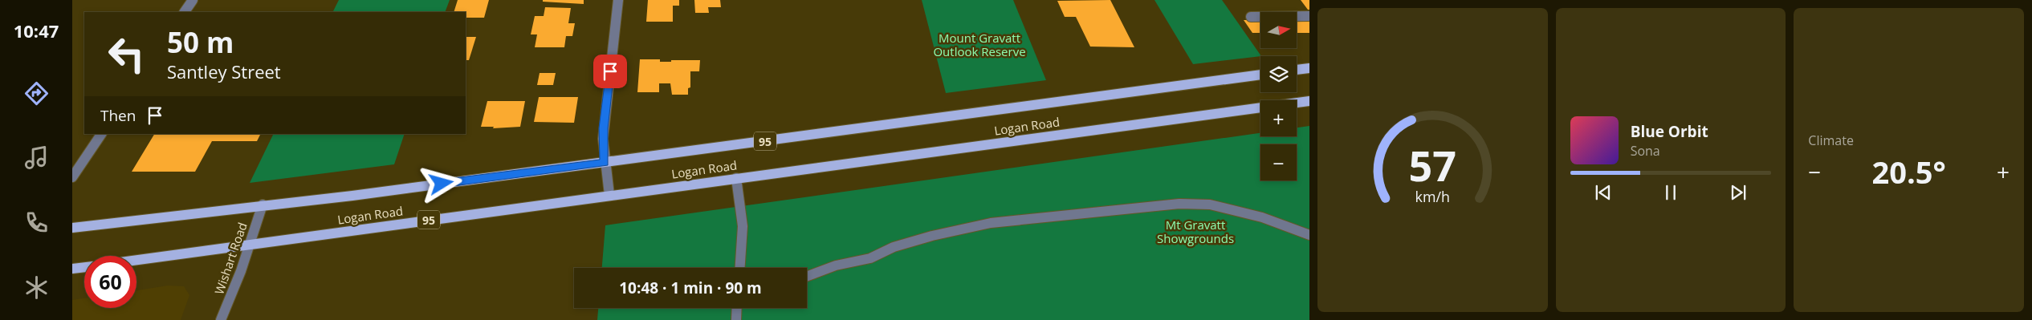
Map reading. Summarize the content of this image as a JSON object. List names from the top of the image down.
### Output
{
  "streets": {
    "main road": ["Logan Road", "95"],
    "street": ["Wishart Road"]
  },
  "crossings": [
    ["Logan Road", "Wishart Road"]
  ],
  "parks": ["Mount Gravatt Outlook Reserve", "Mt Gravatt Showgrounds"],
  "north": "right",
  "page": {
    "tabs": "10:47",
    "tile": "Climate",
    "map_buttons": ["+", "−"],
    "turn": ["50 m", "Santley Street"],
    "then": "Then",
    "song": ["Blue Orbit", "Sona"],
    "heat": ["−", "20.5°", "+"],
    "limit": "60",
    "trip": "10:48 · 1 min · 90 m",
    "gauge": ["57", "km/h"]
  }
}
